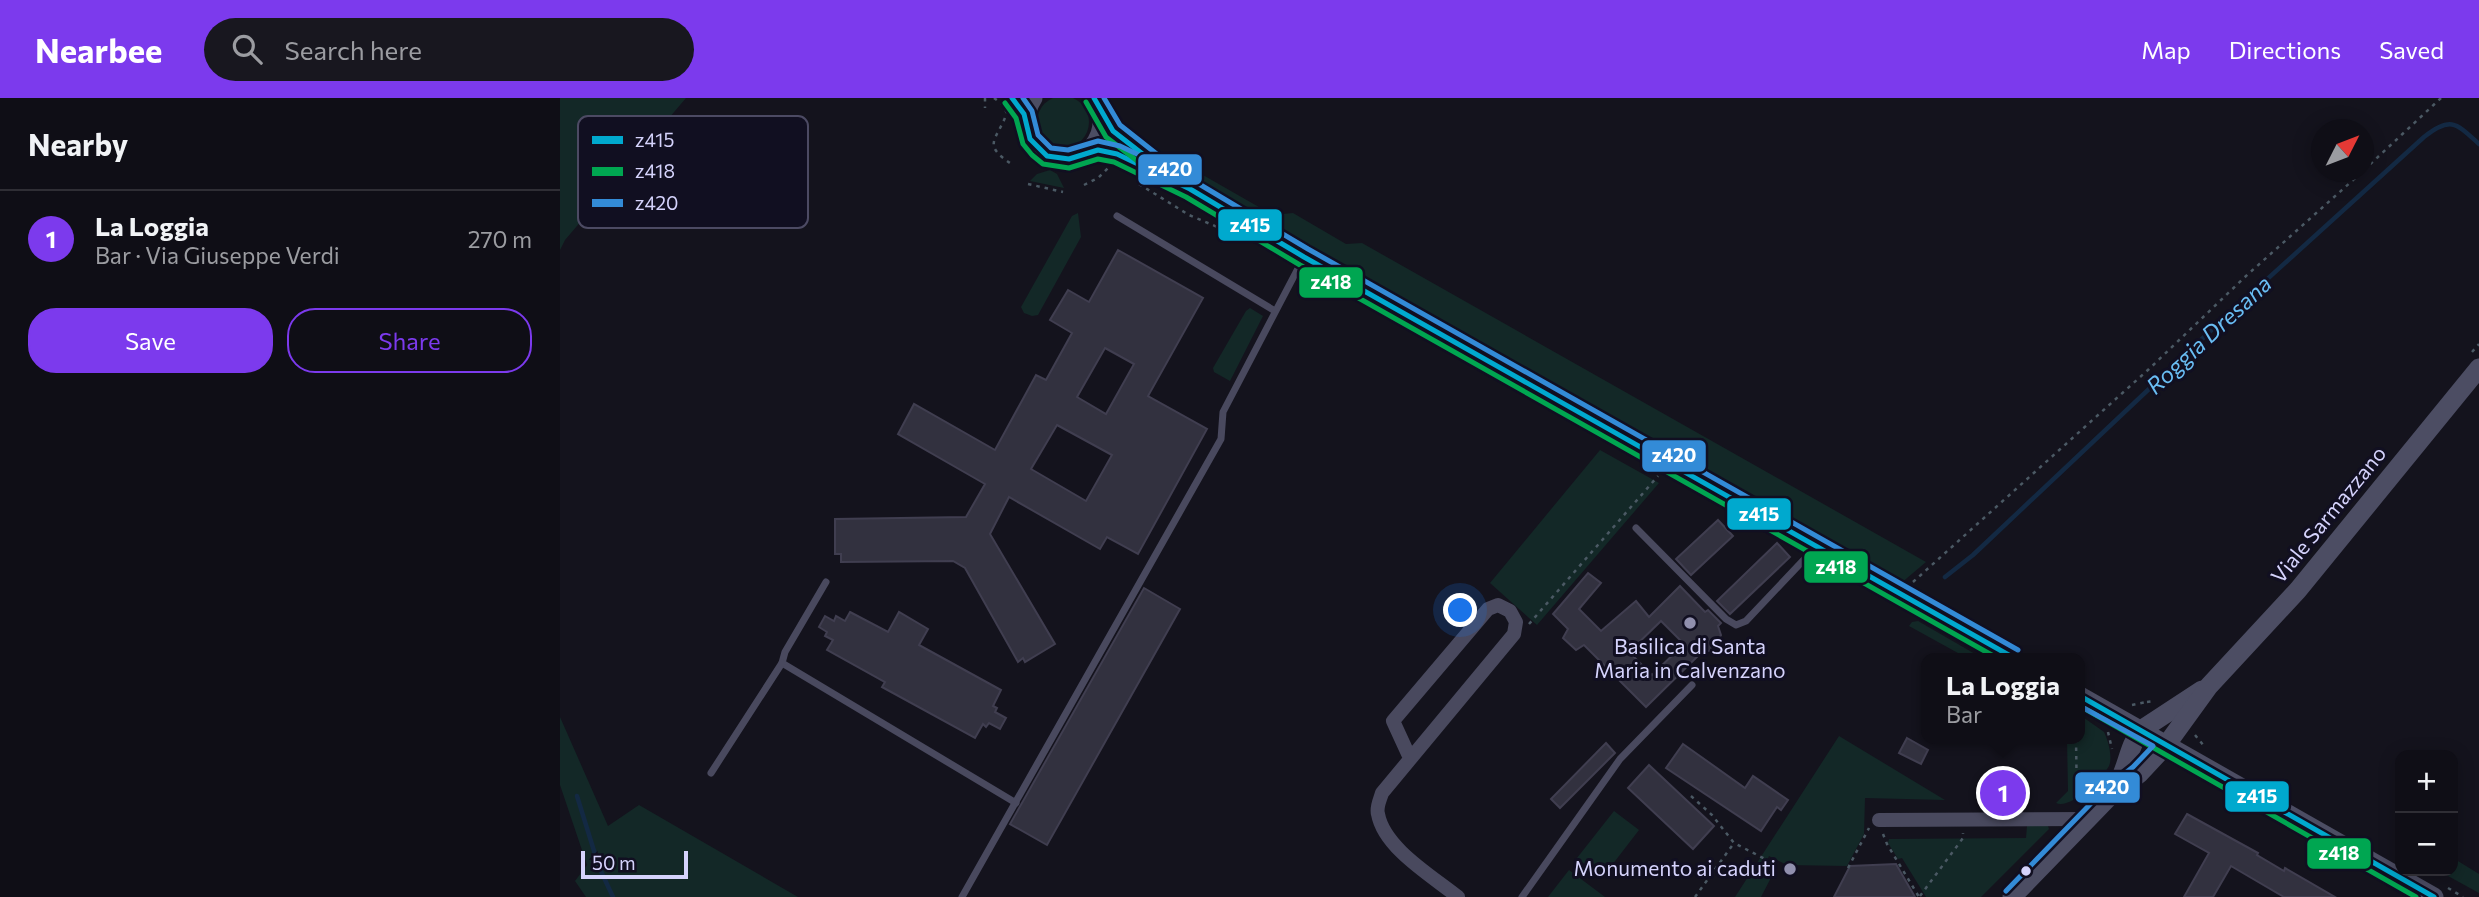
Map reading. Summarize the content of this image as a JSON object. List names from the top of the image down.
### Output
{
  "streets": {
    "street": ["Viale Sarmazzano"]
  },
  "water": ["Roggia Dresana"],
  "places": ["Basilica di Santa Maria in Calvenzano", "Monumento ai caduti"],
  "lines": ["transit line z415", "transit line z420", "transit line z418"],
  "legend": ["z415", "z418", "z420"],
  "scale_bar": "50 m",
  "north": "top right",
  "page": {
    "header": "Nearbee",
    "search": "Search here",
    "nav": ["Map", "Directions", "Saved"],
    "heading": "Nearby",
    "list": [
      {
        "mark": "1",
        "name": "La Loggia",
        "note": "Bar · Via Giuseppe Verdi",
        "value": "270 m"
      }
    ],
    "buttons": ["Save", "Share"],
    "popup": ["La Loggia", "Bar"],
    "map_buttons": ["+", "−"],
    "pins": "1",
    "scale": "50 m"
  }
}
